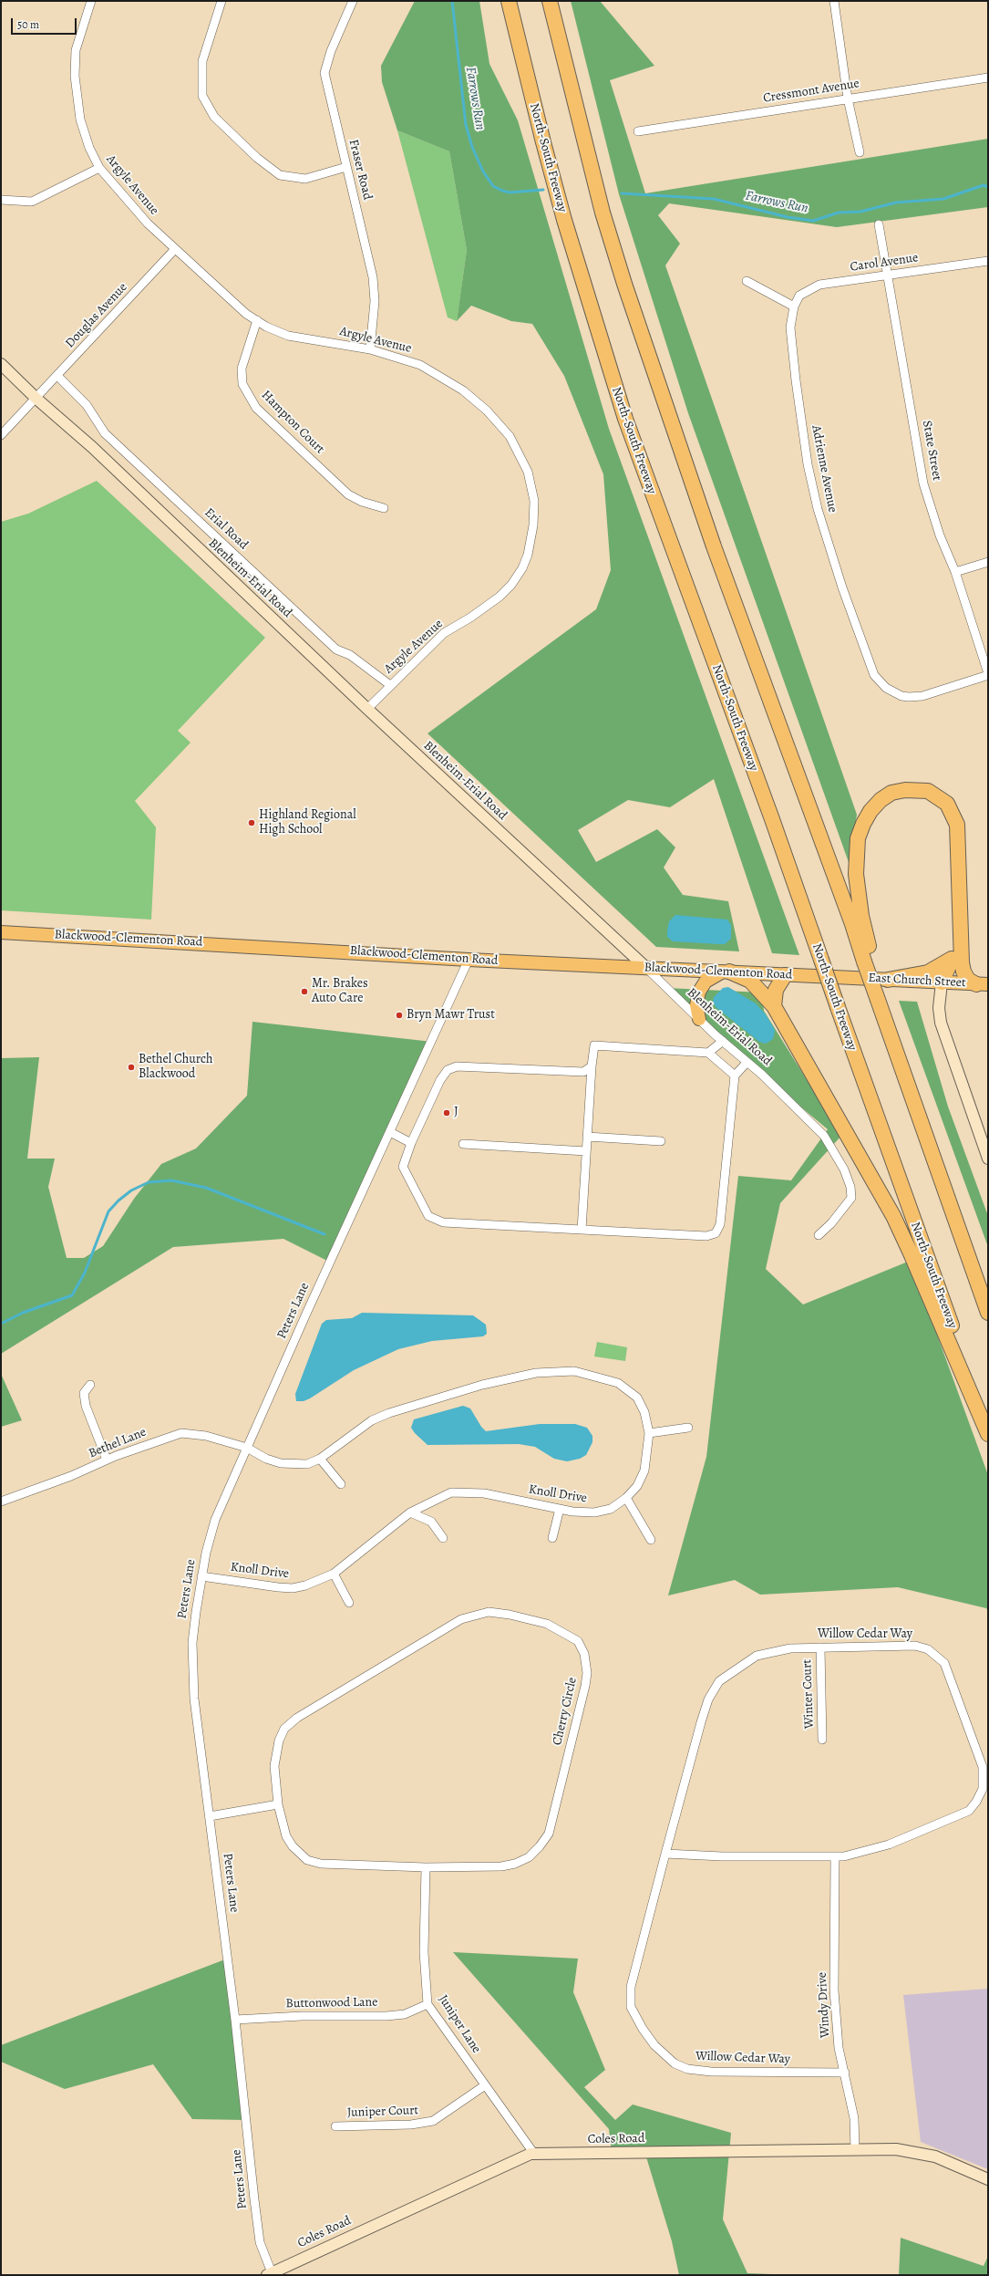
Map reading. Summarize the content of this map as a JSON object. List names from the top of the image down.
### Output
{
  "streets": {
    "highway": ["North-South Freeway"],
    "main road": [
      "Blenheim-Erial Road",
      "Blackwood-Clementon Road",
      "East Church Street",
      "Coles Road"
    ],
    "street": [
      "Cressmont Avenue",
      "Fraser Road",
      "Argyle Avenue",
      "Carol Avenue",
      "Douglas Avenue",
      "Hampton Court",
      "State Street",
      "Adrienne Avenue",
      "Erial Road",
      "Peters Lane",
      "Bethel Lane",
      "Knoll Drive",
      "Willow Cedar Way",
      "Winter Court",
      "Cherry Circle",
      "Buttonwood Lane",
      "Windy Drive",
      "Juniper Lane",
      "Juniper Court"
    ]
  },
  "crossings": [
    ["Fraser Road", "Argyle Avenue"],
    ["Argyle Avenue", "Douglas Avenue"],
    ["Argyle Avenue", "Hampton Court"],
    ["Argyle Avenue", "Erial Road"],
    ["Argyle Avenue", "Blenheim-Erial Road"],
    ["Carol Avenue", "State Street"],
    ["Carol Avenue", "Adrienne Avenue"],
    ["Douglas Avenue", "Erial Road"],
    ["Douglas Avenue", "Blenheim-Erial Road"],
    ["State Street", "Adrienne Avenue"],
    ["Blenheim-Erial Road", "Blackwood-Clementon Road"],
    ["Blackwood-Clementon Road", "East Church Street"],
    ["Blackwood-Clementon Road", "Peters Lane"],
    ["Peters Lane", "Bethel Lane"],
    ["Peters Lane", "Knoll Drive"],
    ["Peters Lane", "Buttonwood Lane"],
    ["Peters Lane", "Coles Road"],
    ["Bethel Lane", "Knoll Drive"],
    ["Willow Cedar Way", "Winter Court"],
    ["Willow Cedar Way", "Windy Drive"],
    ["Cherry Circle", "Juniper Lane"],
    ["Buttonwood Lane", "Juniper Lane"],
    ["Windy Drive", "Coles Road"],
    ["Juniper Lane", "Juniper Court"],
    ["Juniper Lane", "Coles Road"]
  ],
  "water": ["Farrows Run"],
  "places": [
    "Highland Regional High School",
    "Mr. Brakes Auto Care",
    "Bryn Mawr Trust",
    "Bethel Church Blackwood",
    "J"
  ],
  "scale_bar": "50 m"
}
